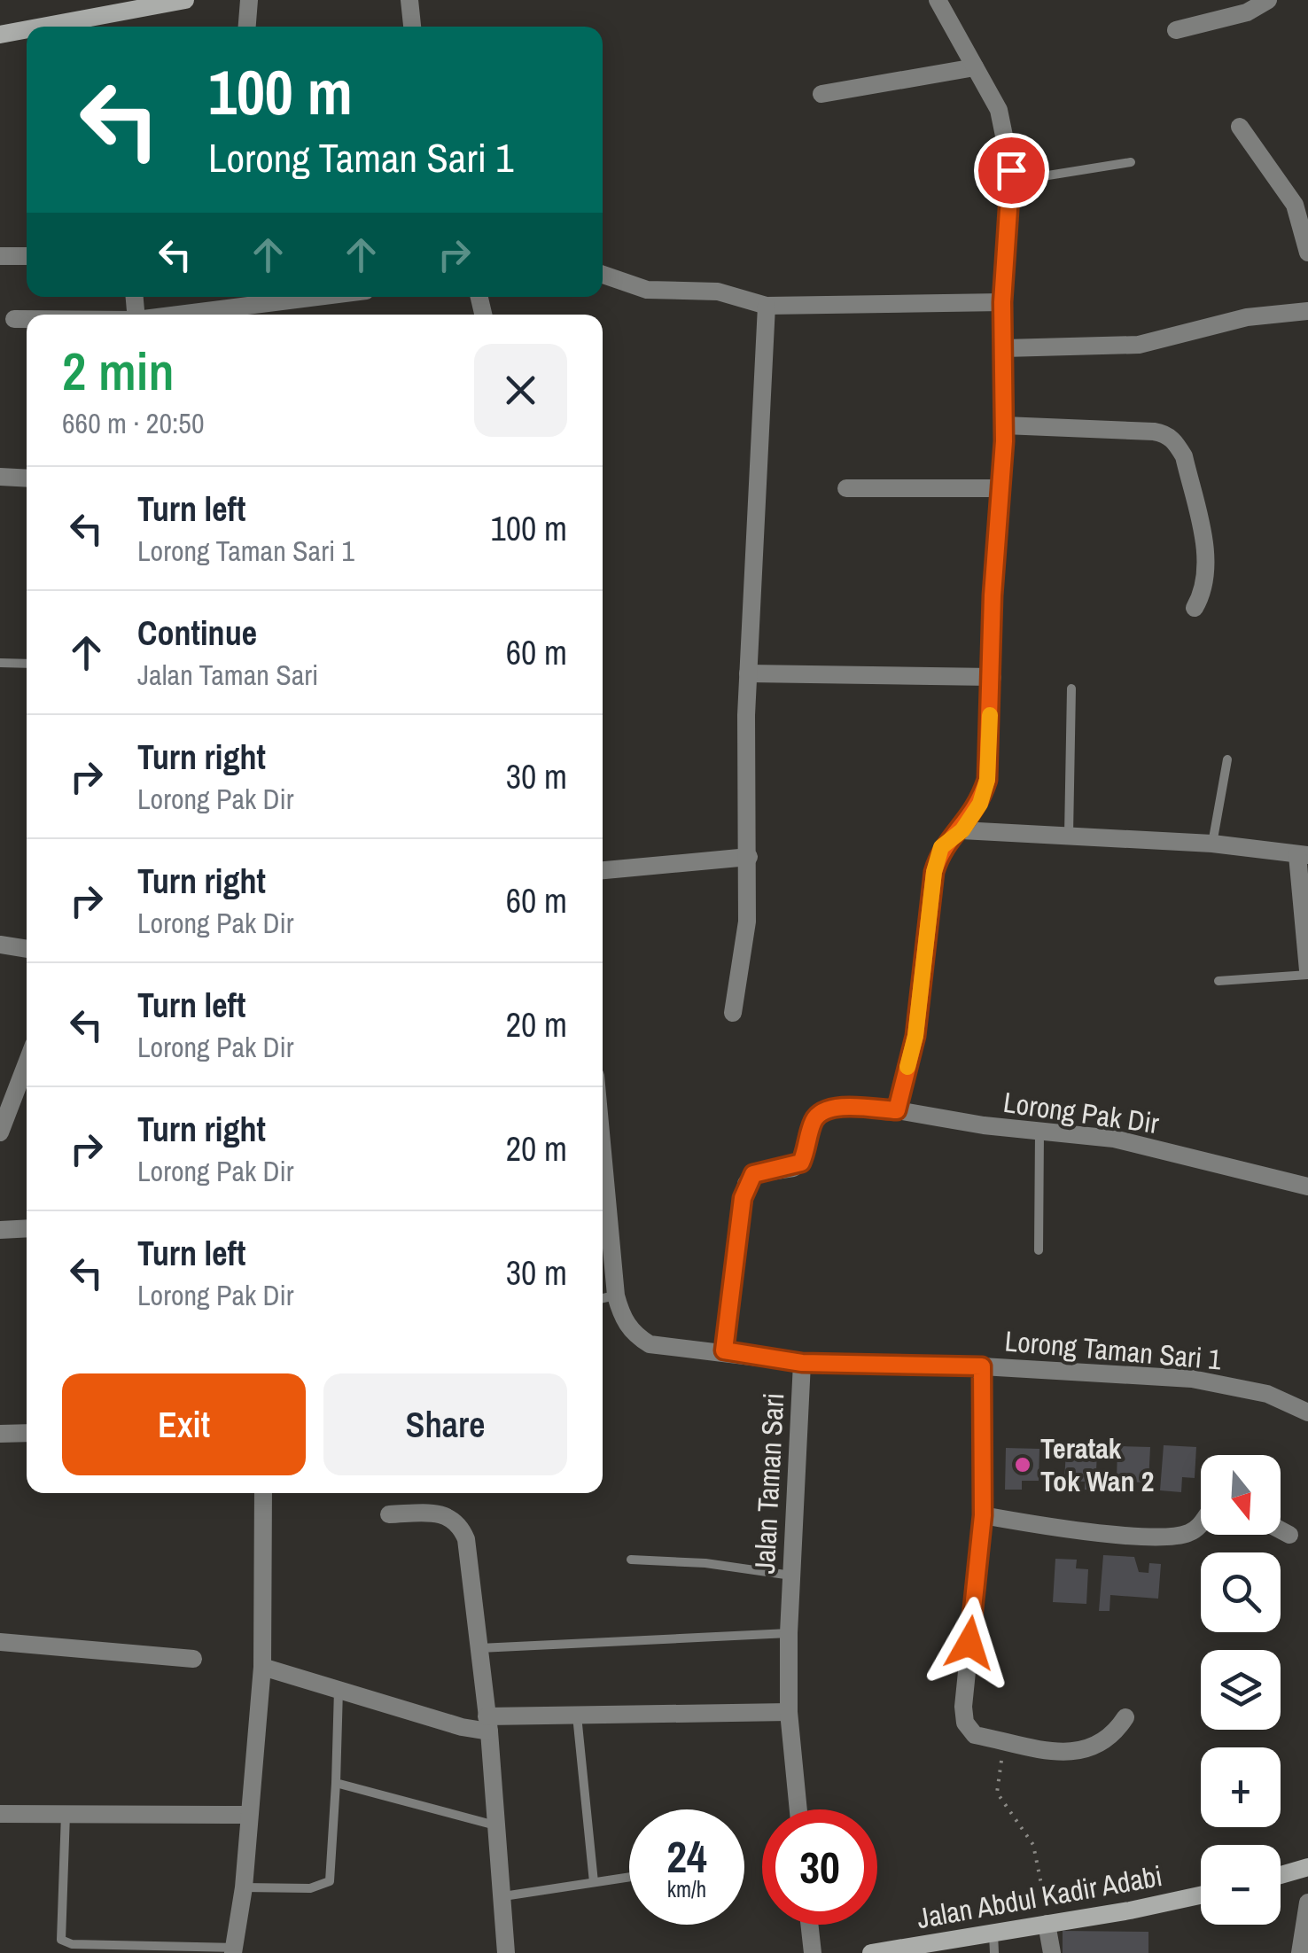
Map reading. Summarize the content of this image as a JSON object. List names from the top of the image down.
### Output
{
  "streets": {
    "main road": ["Jalan Abdul Kadir Adabi"],
    "street": ["Lorong Pak Dir", "Lorong Taman Sari 1", "Jalan Taman Sari"]
  },
  "crossings": [
    ["Lorong Pak Dir", "Jalan Taman Sari"],
    ["Lorong Taman Sari 1", "Jalan Taman Sari"]
  ],
  "places": ["Teratak Tok Wan 2"],
  "north": "bottom",
  "page": {
    "turn": ["100 m", "Lorong Taman Sari 1"],
    "heading": ["2 min", "660 m · 20:50"],
    "list": [
      {
        "name": "Turn left",
        "note": "Lorong Taman Sari 1",
        "value": "100 m"
      },
      {
        "name": "Continue",
        "note": "Jalan Taman Sari",
        "value": "60 m"
      },
      {
        "name": "Turn right",
        "note": "Lorong Pak Dir",
        "value": "30 m"
      },
      {
        "name": "Turn right",
        "note": "Lorong Pak Dir",
        "value": "60 m"
      },
      {
        "name": "Turn left",
        "note": "Lorong Pak Dir",
        "value": "20 m"
      },
      {
        "name": "Turn right",
        "note": "Lorong Pak Dir",
        "value": "20 m"
      },
      {
        "name": "Turn left",
        "note": "Lorong Pak Dir",
        "value": "30 m"
      }
    ],
    "buttons": ["Exit", "Share"],
    "map_buttons": ["+", "−"],
    "speed": "24 km/h",
    "limit": "30"
  }
}
